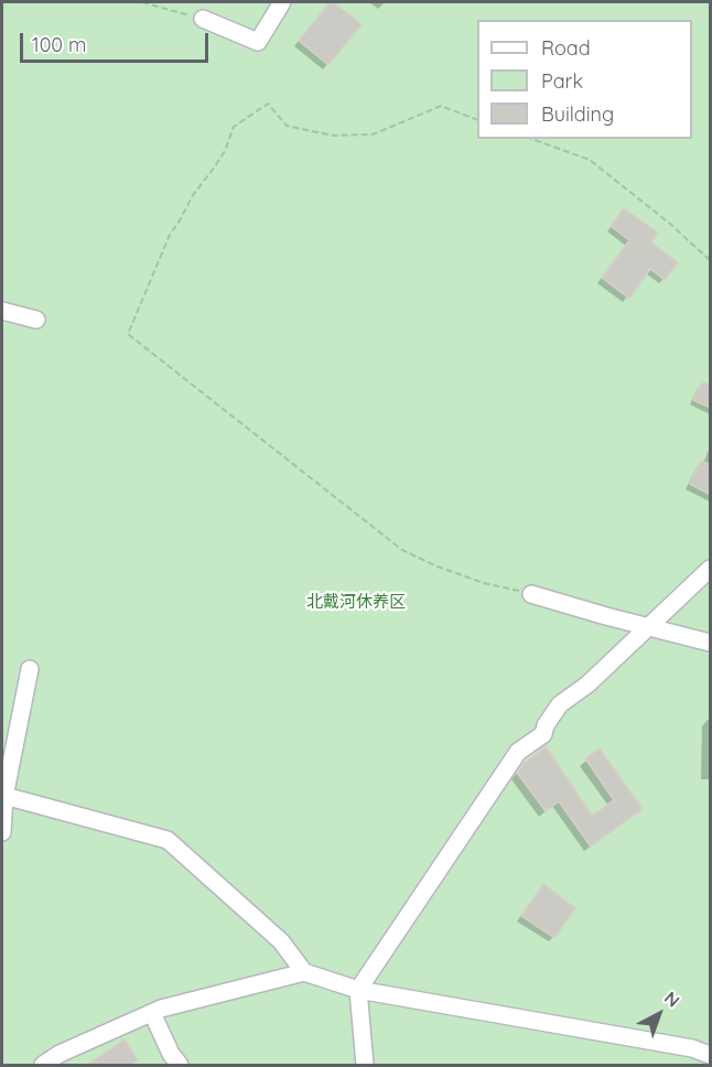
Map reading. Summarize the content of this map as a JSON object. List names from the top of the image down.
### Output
{
  "parks": ["北戴河休养区"],
  "legend": ["Road", "Park", "Building"],
  "scale_bar": "100 m",
  "north": "top right"
}
